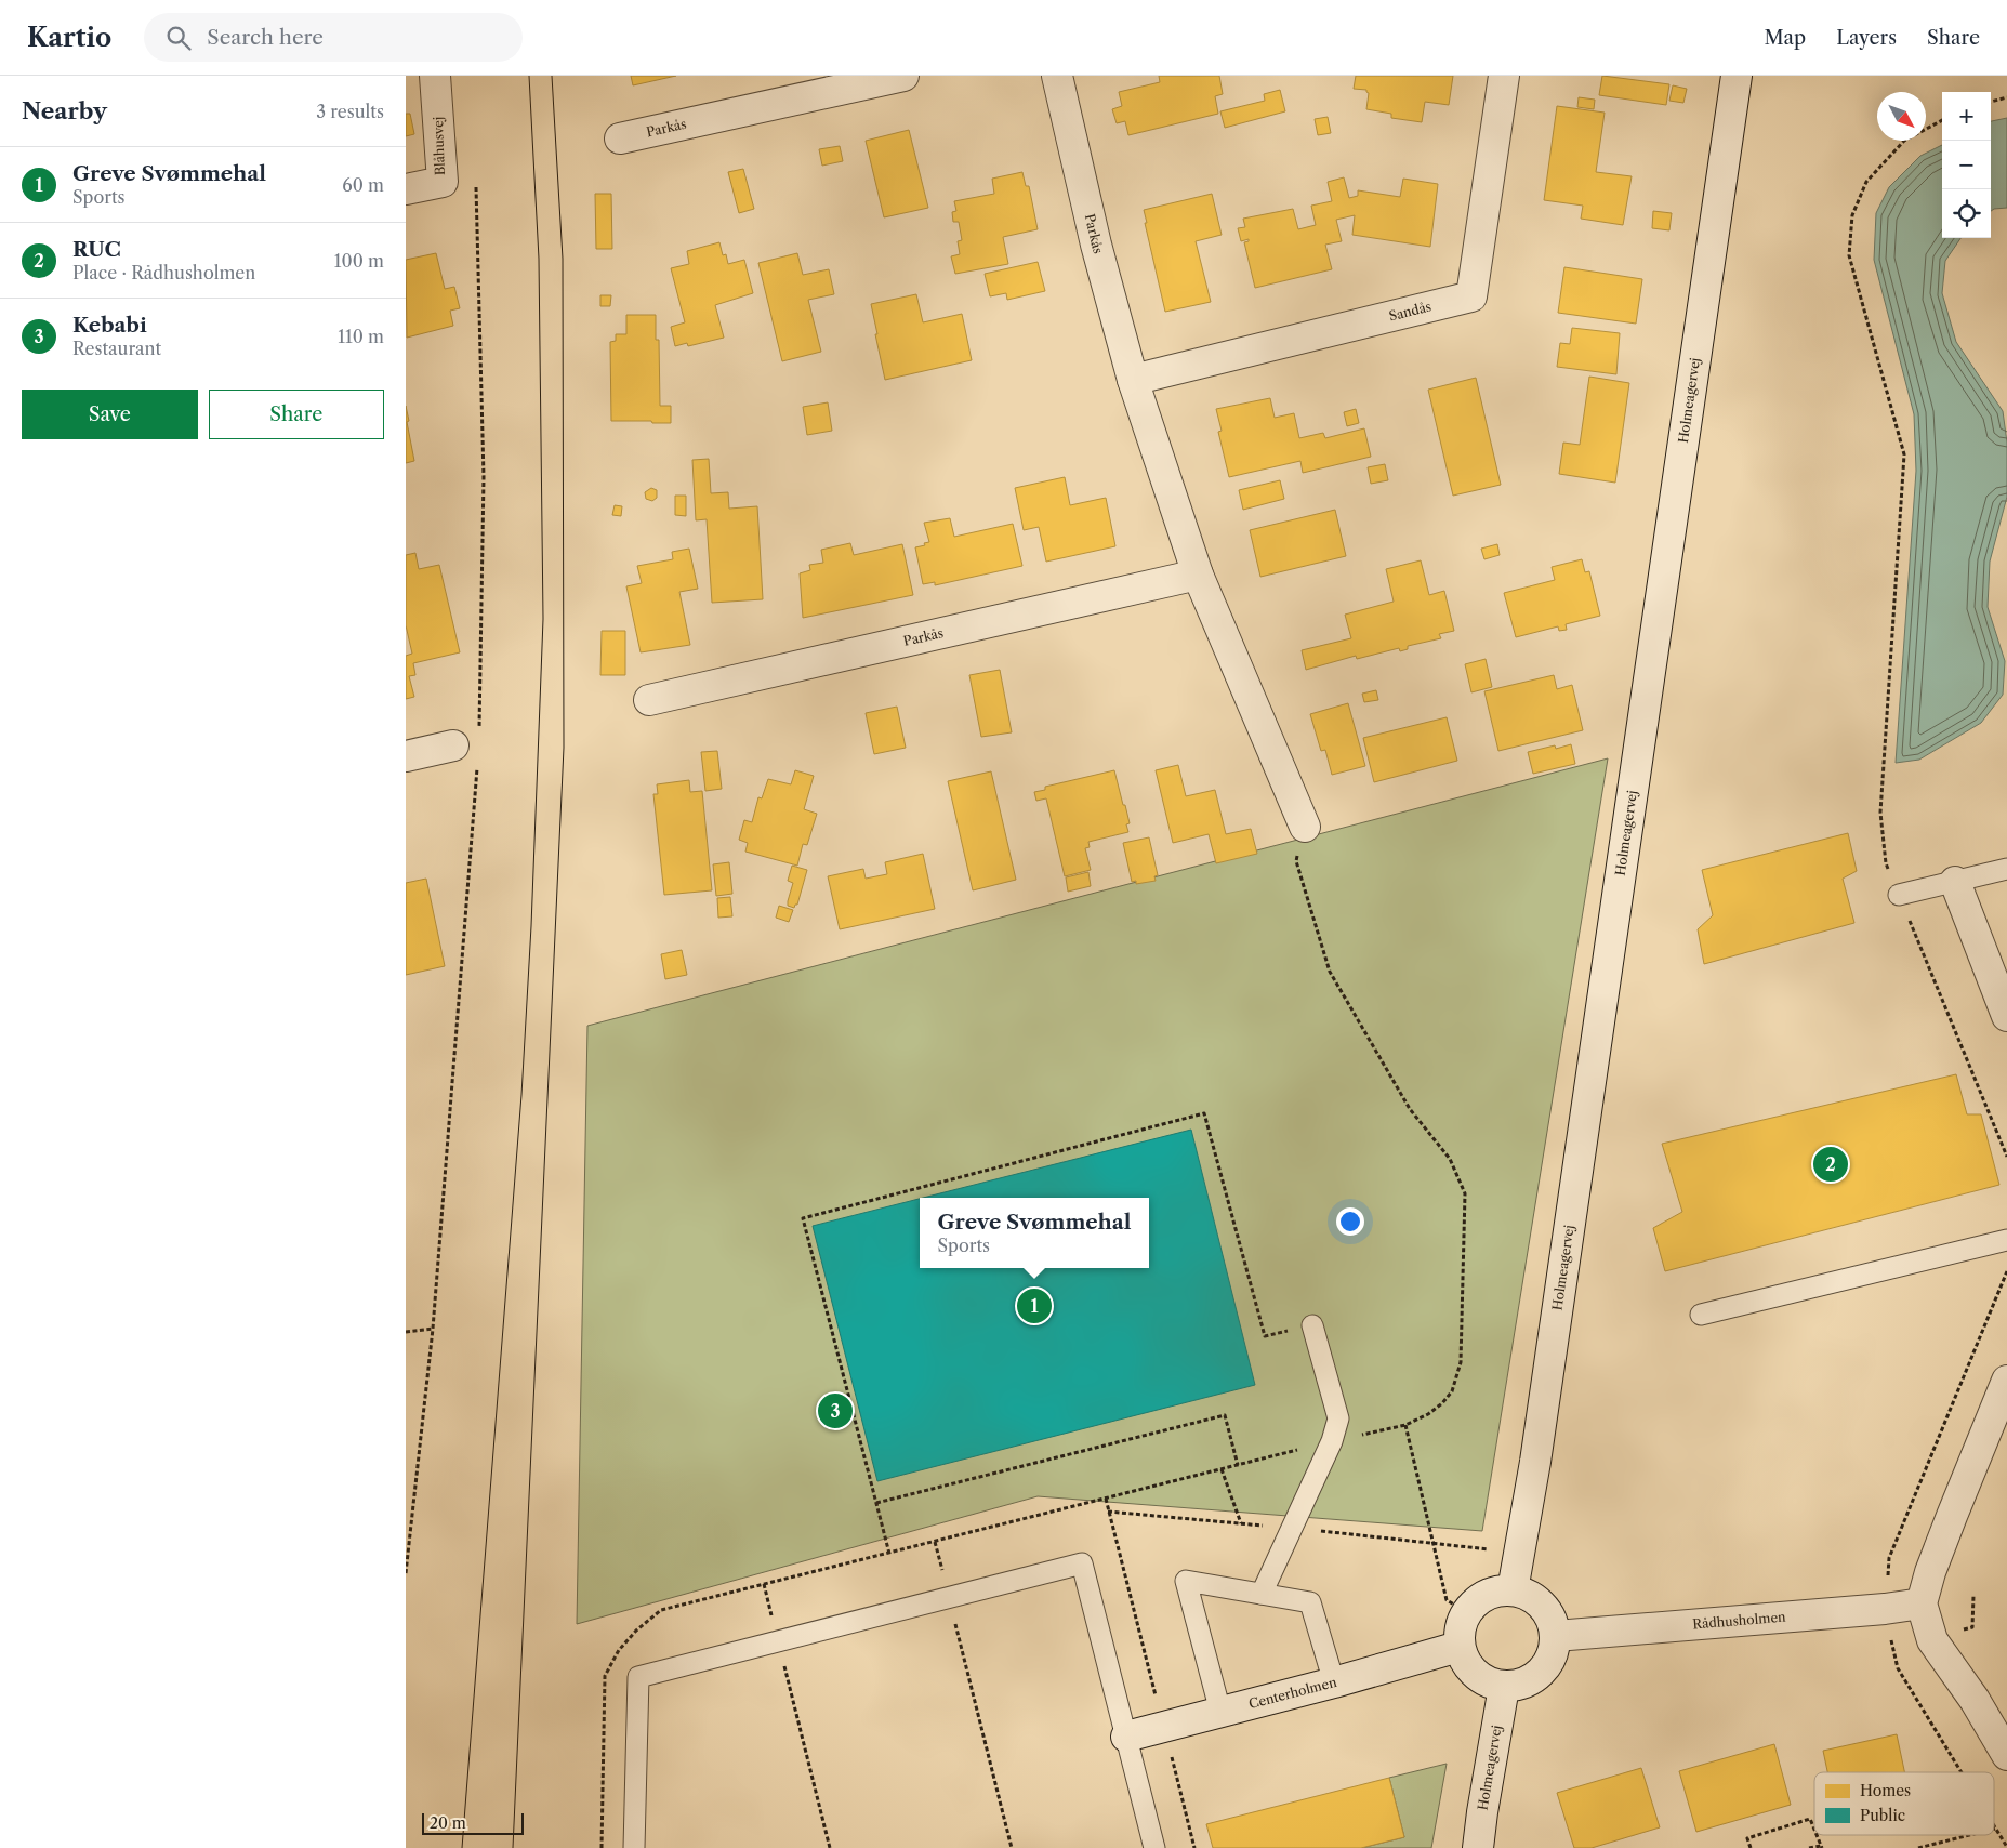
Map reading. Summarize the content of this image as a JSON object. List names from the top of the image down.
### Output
{
  "streets": {
    "street": [
      "Parkås",
      "Blåhusvej",
      "Sandås",
      "Holmeagervej",
      "Rådhusholmen",
      "Centerholmen"
    ]
  },
  "crossings": [
    ["Parkås", "Sandås"],
    ["Holmeagervej", "Rådhusholmen"],
    ["Holmeagervej", "Centerholmen"],
    ["Rådhusholmen", "Centerholmen"]
  ],
  "legend": ["Homes", "Public"],
  "scale_bar": "20 m",
  "north": "bottom right",
  "page": {
    "header": "Kartio",
    "search": "Search here",
    "nav": ["Map", "Layers", "Share"],
    "heading": ["Nearby", "3 results"],
    "map_buttons": ["+", "−"],
    "list": [
      {
        "mark": "1",
        "name": "Greve Svømmehal",
        "note": "Sports",
        "value": "60 m"
      },
      {
        "mark": "2",
        "name": "RUC",
        "note": "Place · Rådhusholmen",
        "value": "100 m"
      },
      {
        "mark": "3",
        "name": "Kebabi",
        "note": "Restaurant",
        "value": "110 m"
      }
    ],
    "buttons": ["Save", "Share"],
    "pins": ["2", "1", "3"],
    "popup": ["Greve Svømmehal", "Sports"],
    "scale": "20 m"
  }
}
